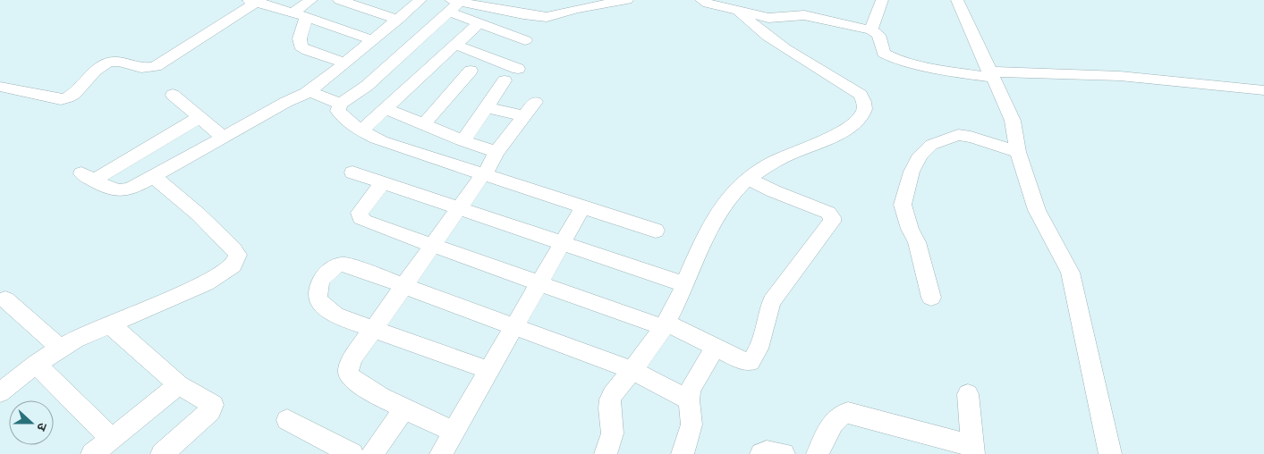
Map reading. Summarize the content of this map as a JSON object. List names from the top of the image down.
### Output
{
  "north": "right"
}
